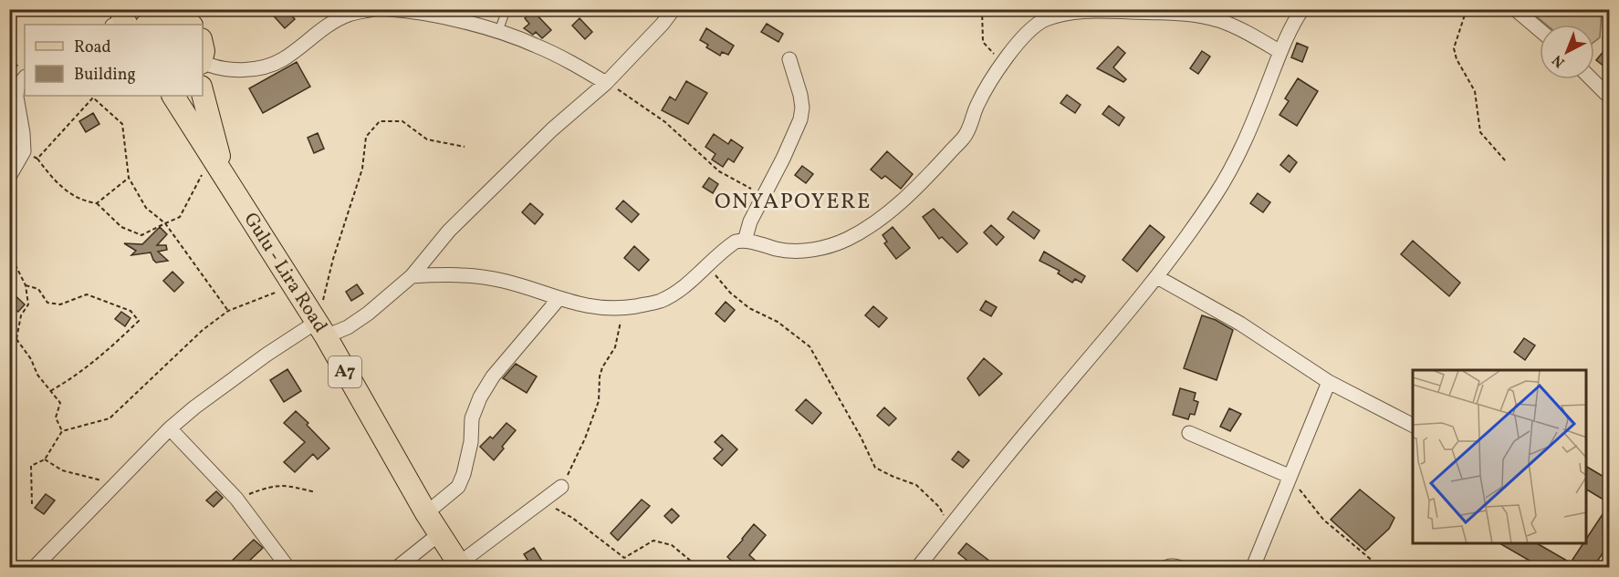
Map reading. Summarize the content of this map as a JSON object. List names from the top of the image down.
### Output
{
  "streets": {
    "main road": ["Gulu - Lira Road", "A7"]
  },
  "crossings": [
    ["Gulu - Lira Road", "A7"]
  ],
  "districts": ["ONYAPOYERE"],
  "legend": ["Road", "Building"],
  "north": "bottom left"
}
